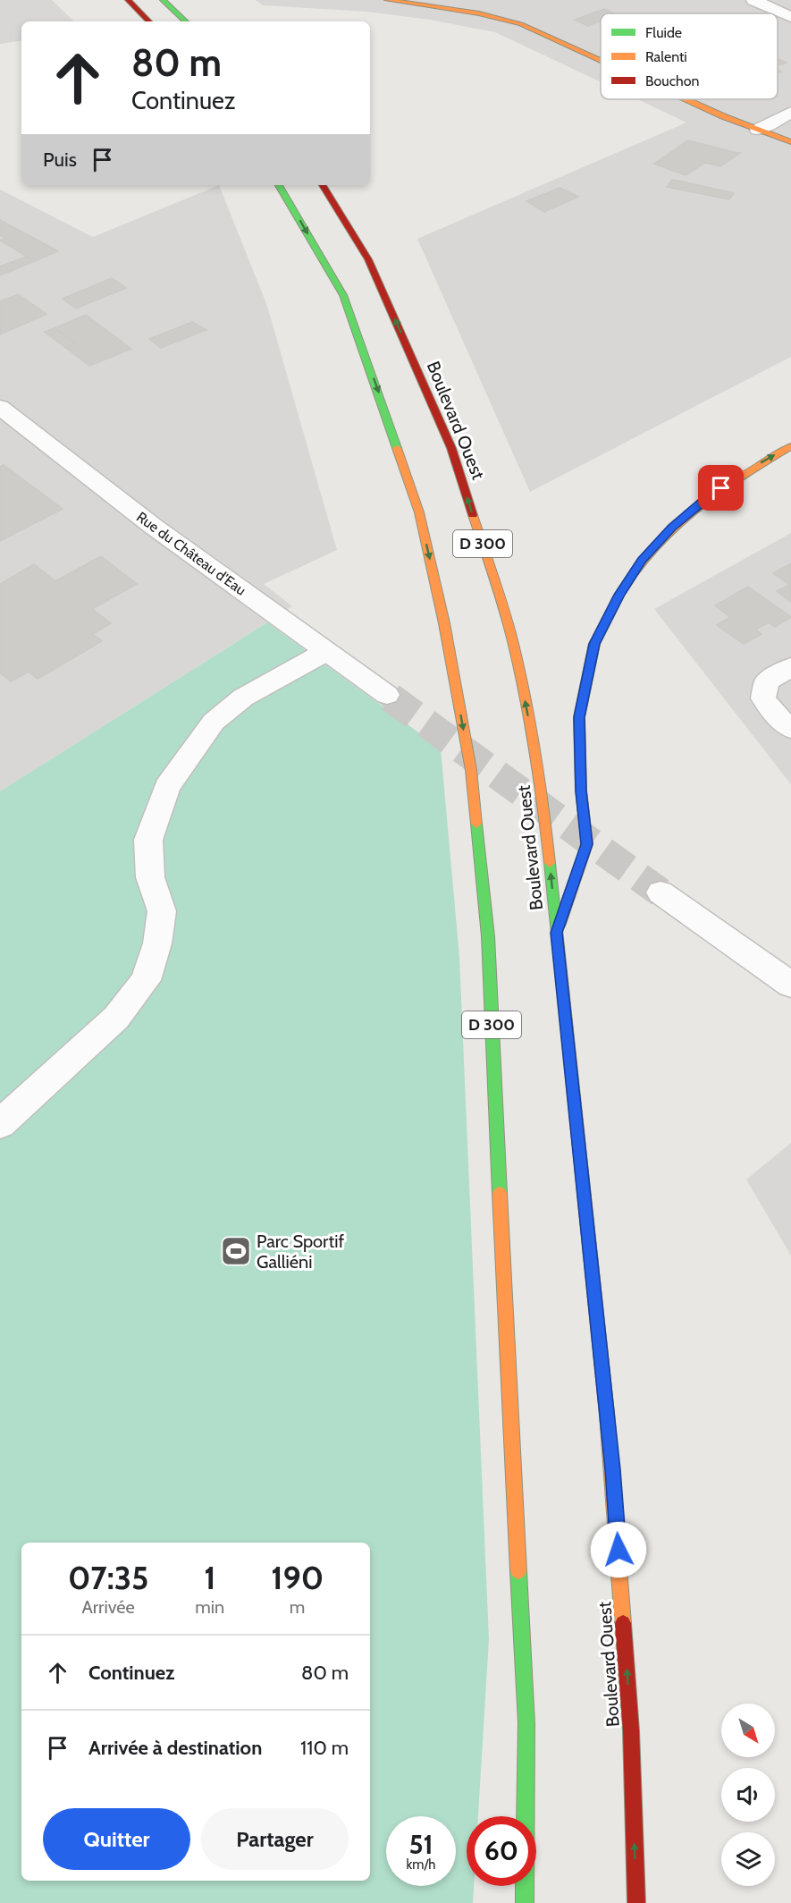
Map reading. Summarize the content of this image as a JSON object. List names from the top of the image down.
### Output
{
  "streets": {
    "main road": ["Boulevard Ouest", "D 300"],
    "street": ["Rue du Château d'Eau"]
  },
  "places": {
    "sports": ["Parc Sportif Galliéni"]
  },
  "legend": ["Fluide", "Ralenti", "Bouchon"],
  "north": "bottom right",
  "page": {
    "turn": ["80 m", "Continuez"],
    "then": "Puis",
    "eta": [
      "07:35",
      "Arrivée",
      "1",
      "min",
      "190",
      "m"
    ],
    "list": [
      {
        "name": "Continuez",
        "value": "80 m"
      },
      {
        "name": "Arrivée à destination",
        "value": "110 m"
      }
    ],
    "buttons": ["Quitter", "Partager"],
    "speed": "51 km/h",
    "limit": "60"
  }
}
